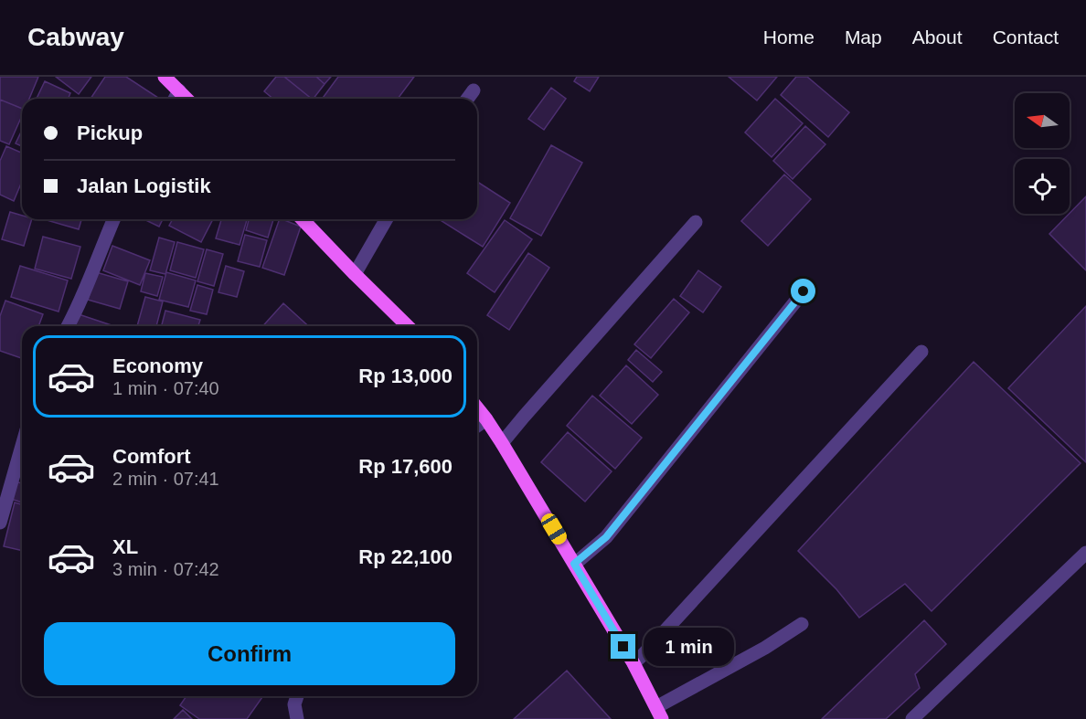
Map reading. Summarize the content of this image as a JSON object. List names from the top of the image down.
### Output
{
  "north": "left",
  "page": {
    "header": "Cabway",
    "nav": [
      "Home",
      "Map",
      "About",
      "Contact"
    ],
    "banner": ["Pickup", "Jalan Logistik"],
    "list": [
      {
        "name": "Economy",
        "note": "1 min · 07:40",
        "value": "Rp 13,000"
      },
      {
        "name": "Comfort",
        "note": "2 min · 07:41",
        "value": "Rp 17,600"
      },
      {
        "name": "XL",
        "note": "3 min · 07:42",
        "value": "Rp 22,100"
      }
    ],
    "buttons": "Confirm",
    "bubble": "1 min"
  }
}
